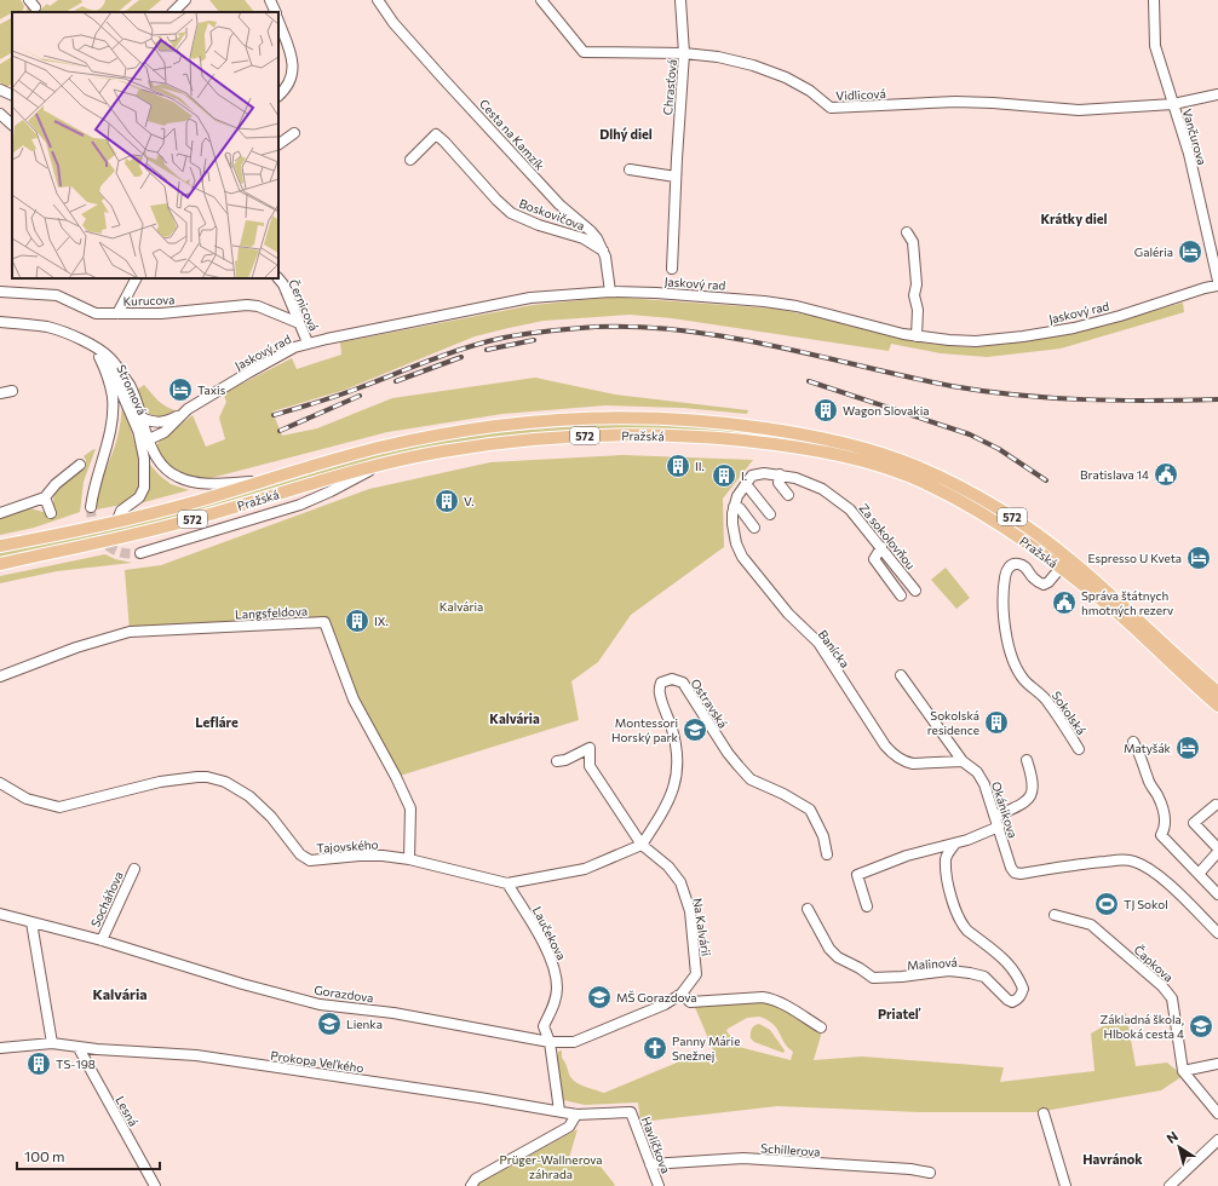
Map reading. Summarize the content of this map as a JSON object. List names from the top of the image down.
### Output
{
  "streets": {
    "main road": ["572", "Pražská"],
    "street": [
      "Chrasťová",
      "Vidlicová",
      "Cesta na Kamzík",
      "Vančurova",
      "Boskovičova",
      "Jaskový rad",
      "Kurucova",
      "Černicová",
      "Stromová",
      "Za sokolovňou",
      "Langsfeldova",
      "Banícka",
      "Ostravská",
      "Sokolská",
      "Okánikova",
      "Tajovského",
      "Socháňova",
      "Na Kalvárii",
      "Laučekova",
      "Malinová",
      "Čapkova",
      "Gorazdova",
      "Prokopa Veľkého",
      "Lesná",
      "Havlíčkova",
      "Schillerova"
    ]
  },
  "crossings": [
    ["Chrasťová", "Vidlicová"],
    ["Vidlicová", "Vančurova"],
    ["Cesta na Kamzík", "Boskovičova"],
    ["Cesta na Kamzík", "Jaskový rad"],
    ["Jaskový rad", "Černicová"],
    ["Jaskový rad", "Stromová"],
    ["Kurucova", "Černicová"],
    ["Pražská", "Sokolská"],
    ["Za sokolovňou", "Banícka"],
    ["Langsfeldova", "Tajovského"],
    ["Banícka", "Okánikova"],
    ["Ostravská", "Tajovského"],
    ["Ostravská", "Na Kalvárii"],
    ["Tajovského", "Na Kalvárii"],
    ["Tajovského", "Laučekova"],
    ["Socháňova", "Gorazdova"],
    ["Na Kalvárii", "Gorazdova"],
    ["Laučekova", "Gorazdova"],
    ["Laučekova", "Prokopa Veľkého"],
    ["Prokopa Veľkého", "Lesná"],
    ["Prokopa Veľkého", "Havlíčkova"],
    ["Havlíčkova", "Schillerova"]
  ],
  "districts": [
    "Dlhý diel",
    "Krátky diel",
    "Kalvária",
    "Lefláre",
    "Kalvária",
    "Priateľ",
    "Havránok"
  ],
  "parks": ["Kalvária", "Prüger-Wallnerova záhrada"],
  "places": {
    "hotel": [
      "Galéria",
      "Taxis",
      "Espresso U Kveta",
      "Matyšák"
    ],
    "building": [
      "Wagon Slovakia",
      "II.",
      "I.",
      "V.",
      "IX.",
      "Sokolská residence",
      "TS-198"
    ],
    "public building": ["Bratislava 14", "Správa štátnych hmotných rezerv"],
    "school or university": [
      "Montessori Horský park",
      "MŠ Gorazdova",
      "Lienka",
      "Základná škola, Hlboká cesta 4"
    ],
    "sports": ["TJ Sokol"],
    "church": ["Panny Márie Snežnej"]
  },
  "scale_bar": "100 m",
  "north": "top left"
}
